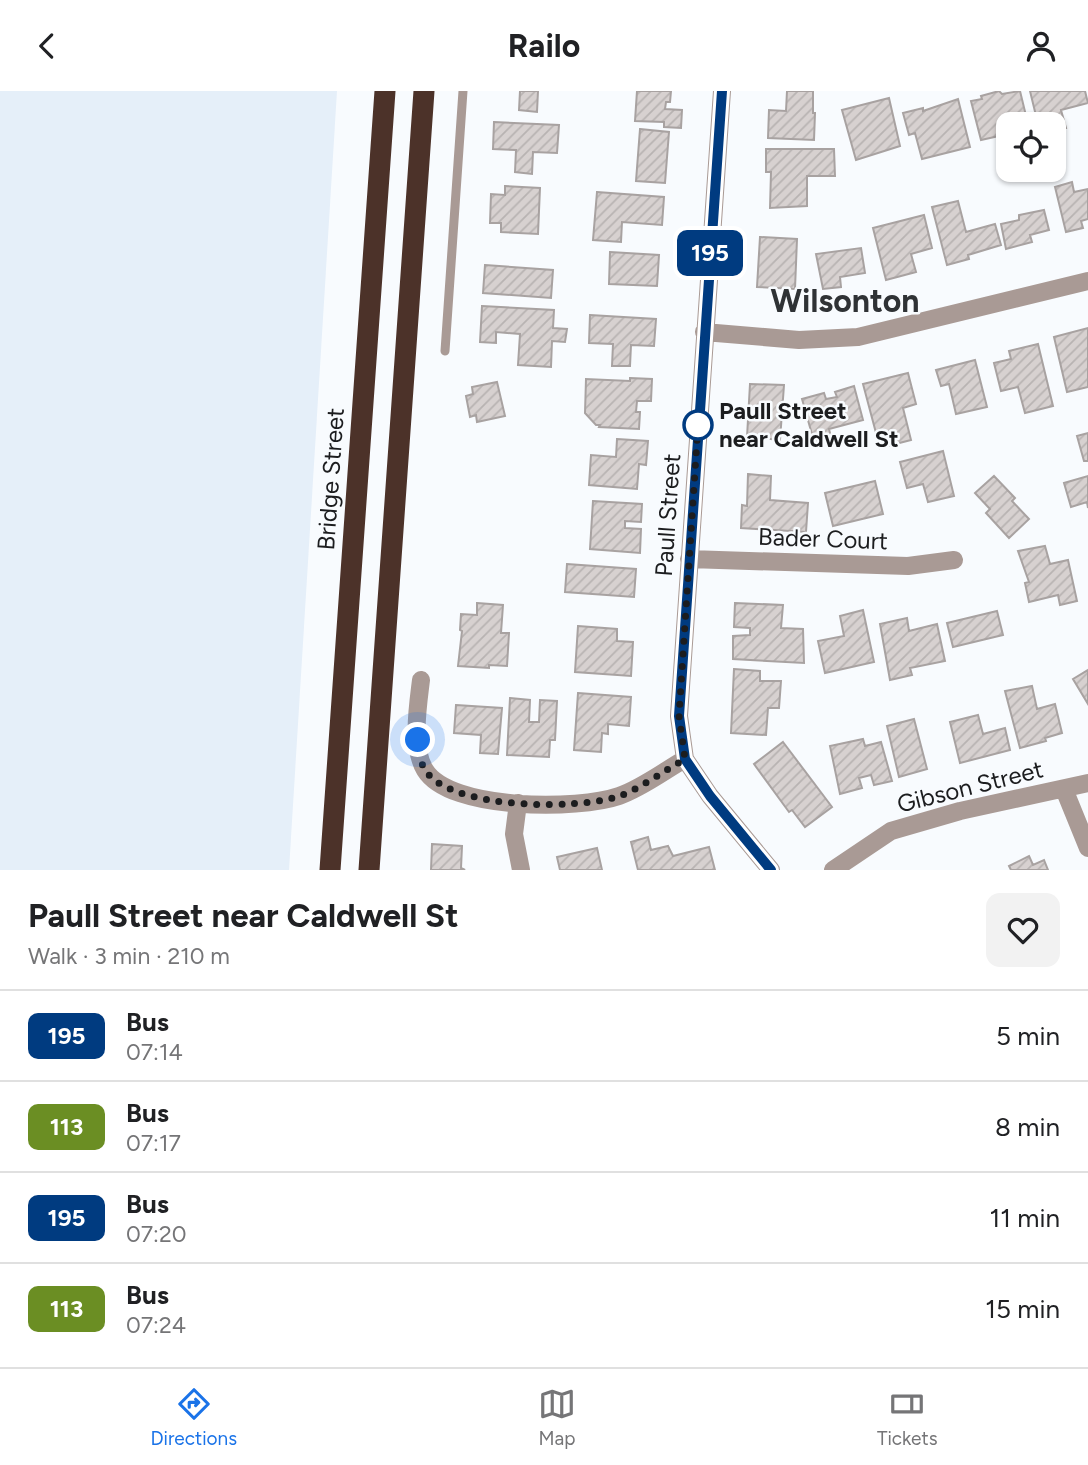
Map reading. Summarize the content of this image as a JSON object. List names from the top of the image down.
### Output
{
  "streets": {
    "highway": ["Bridge Street"],
    "street": ["Paull Street", "Bader Court", "Gibson Street"]
  },
  "crossings": [
    ["Paull Street", "Bader Court"]
  ],
  "districts": ["Wilsonton"],
  "places": ["Paull Street near Caldwell St"],
  "lines": ["bus line 195"],
  "page": {
    "header": "Railo",
    "on_map": "195",
    "heading": ["Paull Street near Caldwell St", "Walk · 3 min · 210 m"],
    "list": [
      {
        "mark": "195",
        "name": "Bus",
        "note": "07:14",
        "value": "5 min"
      },
      {
        "mark": "113",
        "name": "Bus",
        "note": "07:17",
        "value": "8 min"
      },
      {
        "mark": "195",
        "name": "Bus",
        "note": "07:20",
        "value": "11 min"
      },
      {
        "mark": "113",
        "name": "Bus",
        "note": "07:24",
        "value": "15 min"
      }
    ],
    "tabs": ["Directions", "Map", "Tickets"]
  }
}
